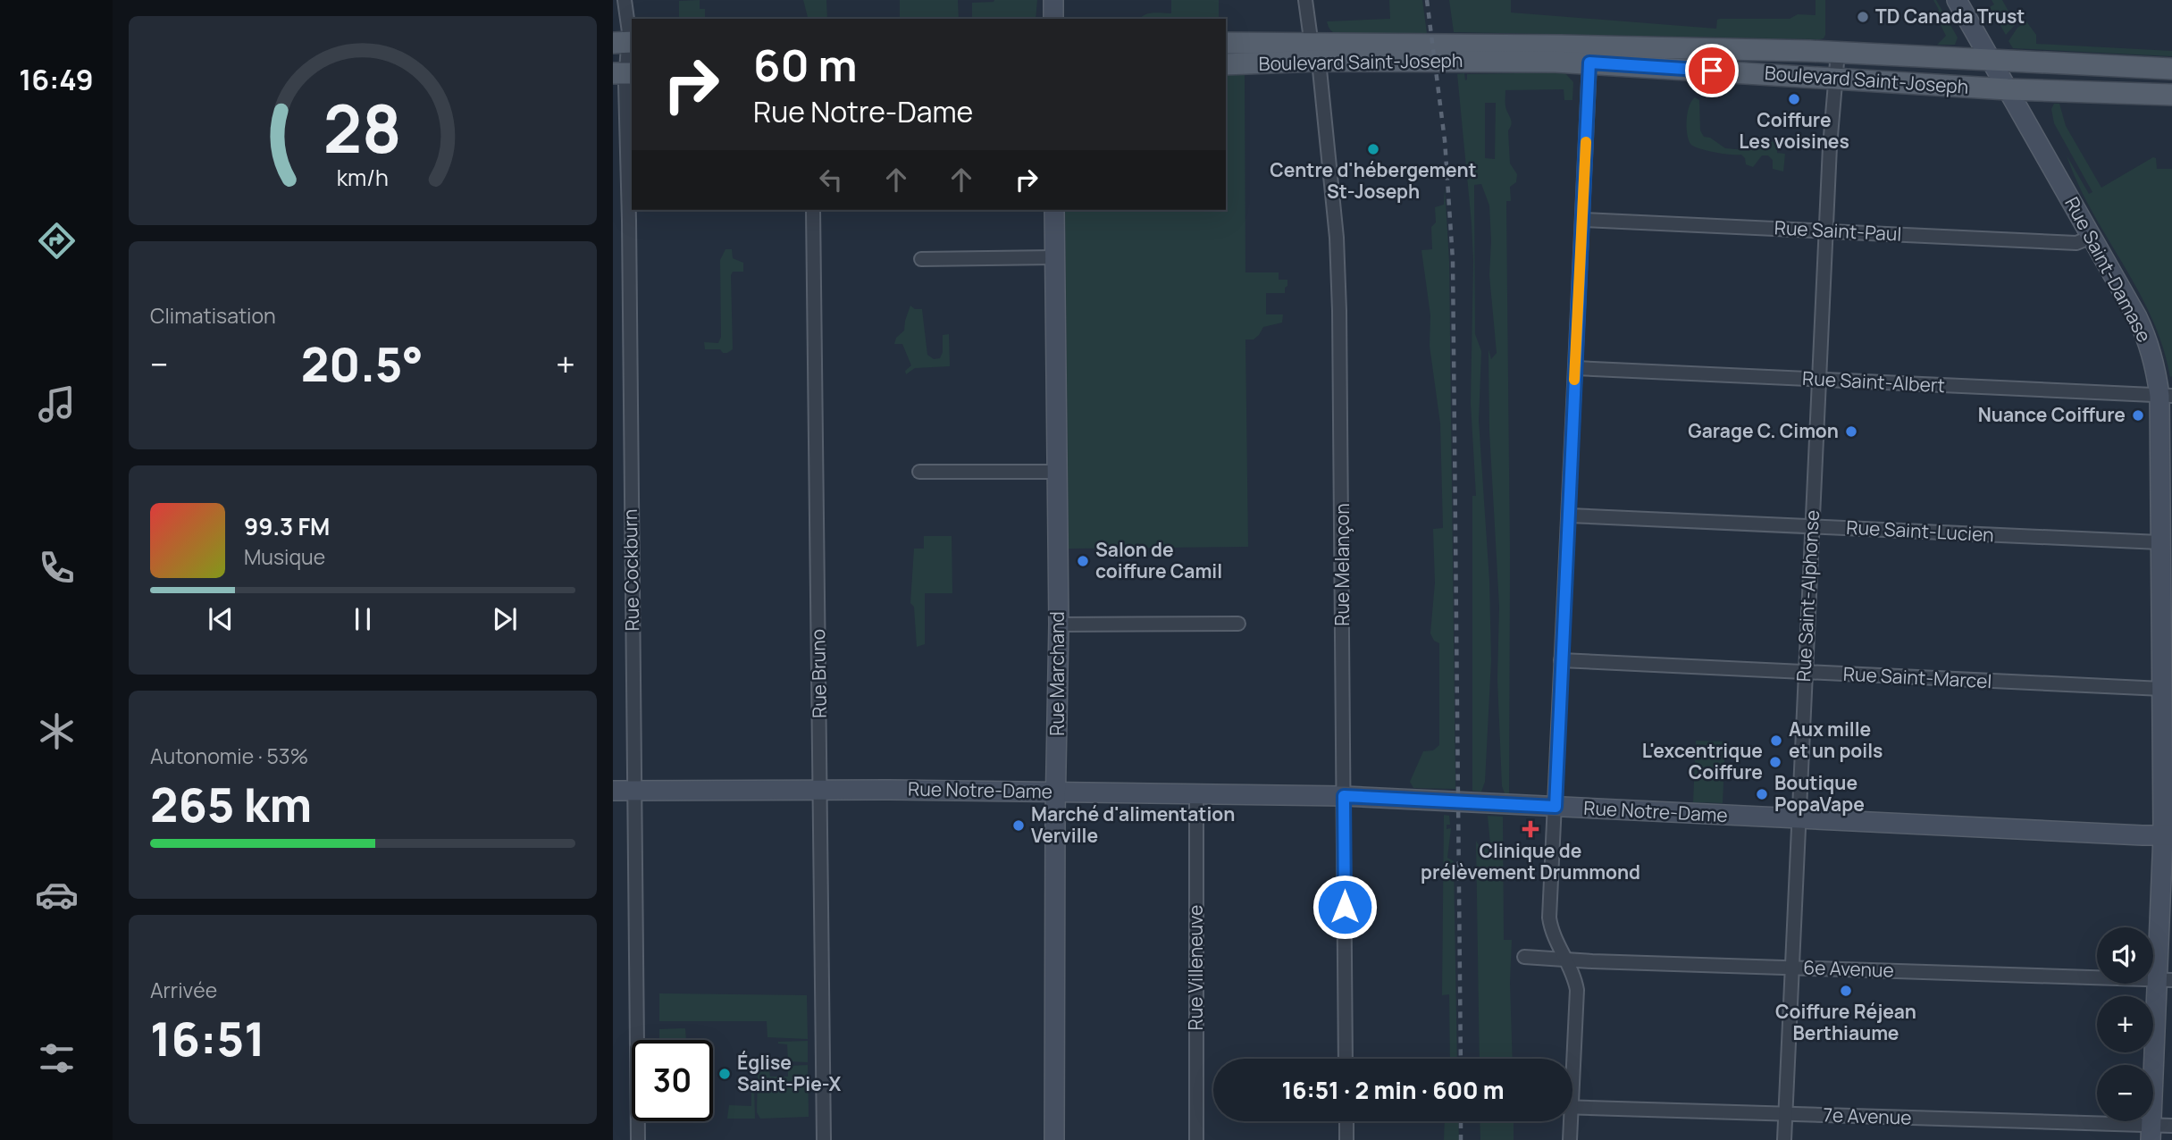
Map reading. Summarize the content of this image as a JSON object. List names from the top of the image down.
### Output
{
  "streets": {
    "main road": ["Boulevard Saint-Joseph"],
    "street": [
      "Rue Saint-Paul",
      "Rue Saint-Damase",
      "Rue Saint-Albert",
      "Rue Saint-Lucien",
      "Rue Melançon",
      "Rue Cockburn",
      "Rue Saint-Alphonse",
      "Rue Bruno",
      "Rue Marchand",
      "Rue Saint-Marcel",
      "Rue Notre-Dame",
      "Rue Villeneuve",
      "6e Avenue",
      "7e Avenue"
    ]
  },
  "crossings": [
    ["Boulevard Saint-Joseph", "Rue Saint-Damase"],
    ["Boulevard Saint-Joseph", "Rue Melançon"],
    ["Boulevard Saint-Joseph", "Rue Saint-Alphonse"],
    ["Rue Saint-Paul", "Rue Saint-Damase"],
    ["Rue Saint-Paul", "Rue Saint-Alphonse"],
    ["Rue Saint-Damase", "Rue Saint-Albert"],
    ["Rue Saint-Damase", "Rue Saint-Lucien"],
    ["Rue Saint-Damase", "Rue Saint-Marcel"],
    ["Rue Saint-Damase", "Rue Notre-Dame"],
    ["Rue Saint-Damase", "6e Avenue"],
    ["Rue Saint-Damase", "7e Avenue"],
    ["Rue Saint-Albert", "Rue Saint-Alphonse"],
    ["Rue Saint-Lucien", "Rue Saint-Alphonse"],
    ["Rue Melançon", "Rue Notre-Dame"],
    ["Rue Cockburn", "Rue Notre-Dame"],
    ["Rue Saint-Alphonse", "Rue Saint-Marcel"],
    ["Rue Saint-Alphonse", "Rue Notre-Dame"],
    ["Rue Saint-Alphonse", "6e Avenue"],
    ["Rue Saint-Alphonse", "7e Avenue"],
    ["Rue Bruno", "Rue Notre-Dame"],
    ["Rue Marchand", "Rue Notre-Dame"],
    ["Rue Notre-Dame", "Rue Villeneuve"]
  ],
  "places": {
    "other": [
      "TD Canada Trust",
      "Coiffure Les voisines",
      "Centre d'hébergement St-Joseph",
      "Nuance Coiffure",
      "Garage C. Cimon",
      "Salon de coiffure Camil",
      "Aux mille et un poils",
      "L'excentrique Coiffure",
      "Boutique PopaVape",
      "Marché d'alimentation Verville",
      "Coiffure Réjean Berthiaume",
      "Église Saint-Pie-X"
    ],
    "health": ["Clinique de prélèvement Drummond"]
  },
  "page": {
    "tabs": "16:49",
    "turn": ["60 m", "Rue Notre-Dame"],
    "tile": [
      "Climatisation",
      ["Autonomie · 53%", "265 km"],
      ["Arrivée", "16:51"]
    ],
    "heat": ["−", "20.5°", "+"],
    "song": ["99.3 FM", "Musique"],
    "map_buttons": ["+", "−"],
    "limit": "30",
    "trip": "16:51 · 2 min · 600 m",
    "gauge": ["28", "km/h"]
  }
}
